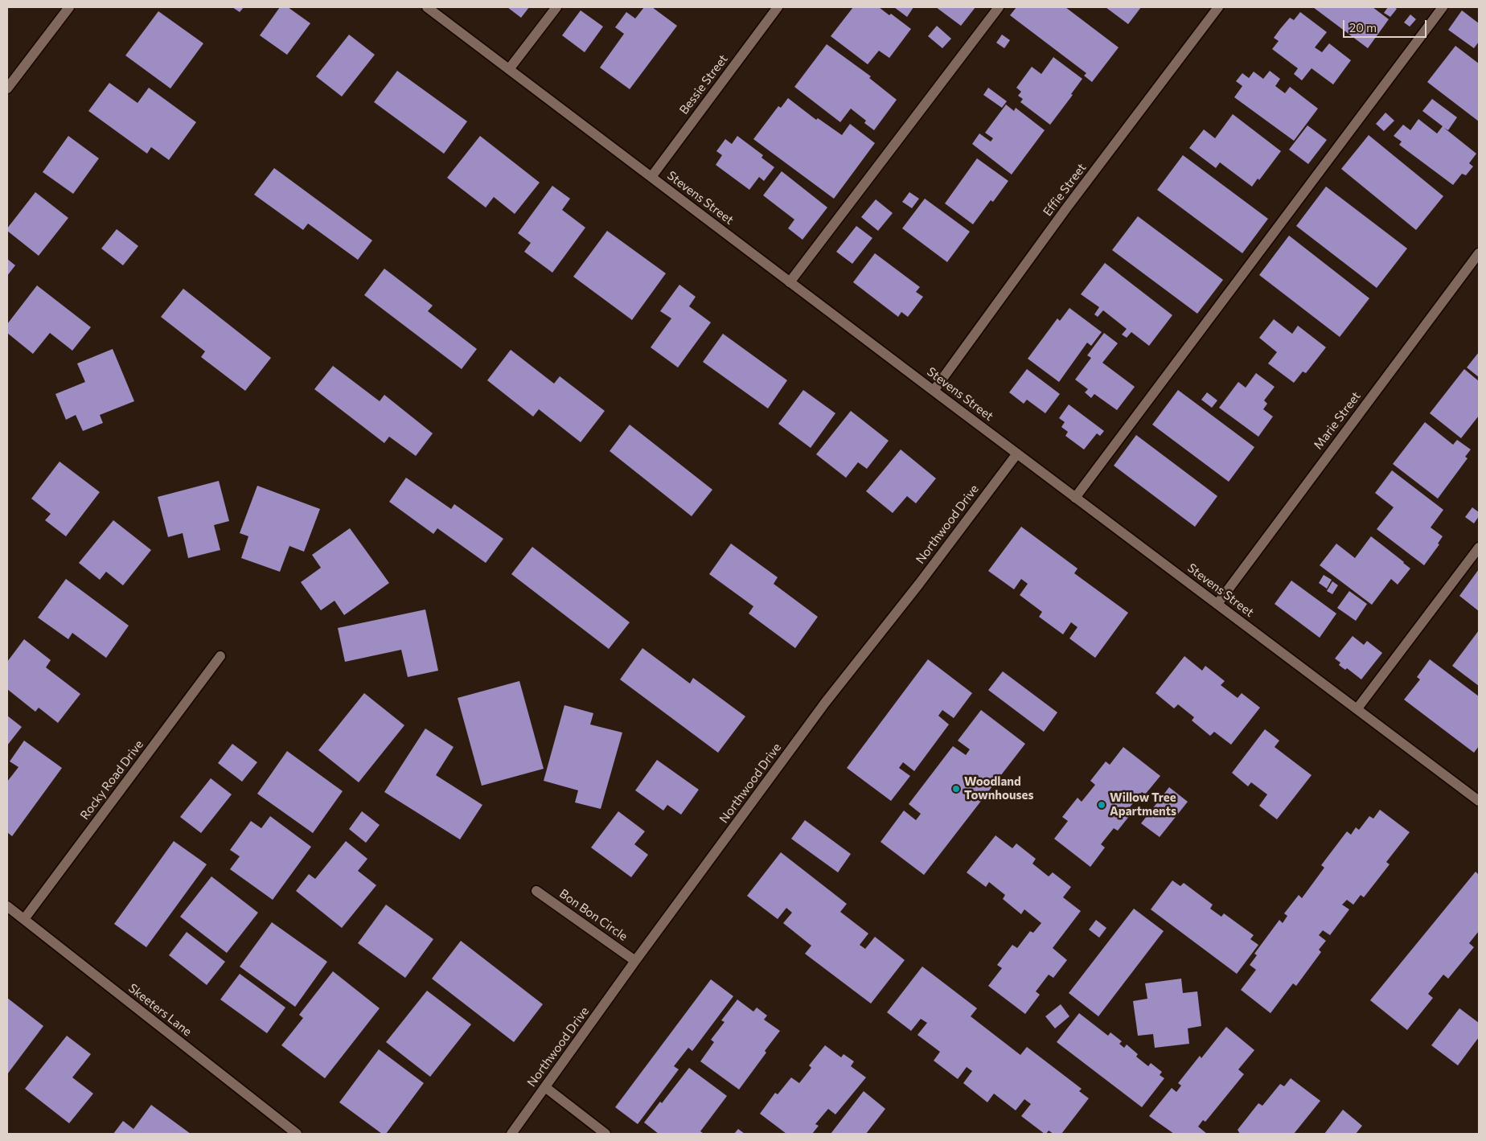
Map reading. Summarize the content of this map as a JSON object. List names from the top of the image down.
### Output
{
  "streets": {
    "street": [
      "Bessie Street",
      "Effie Street",
      "Stevens Street",
      "Marie Street",
      "Northwood Drive",
      "Rocky Road Drive",
      "Bon Bon Circle",
      "Skeeters Lane"
    ]
  },
  "crossings": [
    ["Bessie Street", "Stevens Street"],
    ["Effie Street", "Stevens Street"],
    ["Stevens Street", "Marie Street"],
    ["Stevens Street", "Northwood Drive"],
    ["Northwood Drive", "Bon Bon Circle"],
    ["Rocky Road Drive", "Skeeters Lane"]
  ],
  "places": ["Woodland Townhouses", "Willow Tree Apartments"],
  "scale_bar": "20 m"
}
